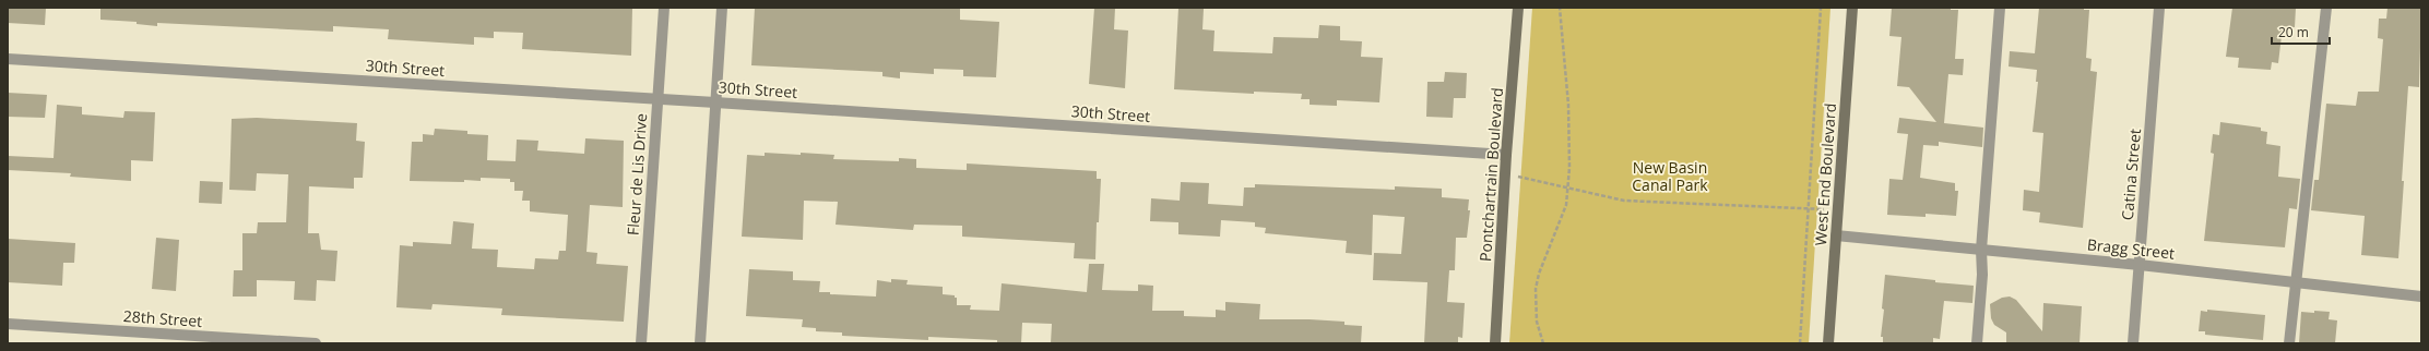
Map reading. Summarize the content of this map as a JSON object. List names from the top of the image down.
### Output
{
  "streets": {
    "main road": ["Pontchartrain Boulevard", "West End Boulevard"],
    "street": [
      "30th Street",
      "Fleur de Lis Drive",
      "Catina Street",
      "Bragg Street",
      "28th Street"
    ]
  },
  "crossings": [
    ["30th Street", "Fleur de Lis Drive"],
    ["30th Street", "Pontchartrain Boulevard"],
    ["West End Boulevard", "Bragg Street"],
    ["Catina Street", "Bragg Street"]
  ],
  "parks": ["New Basin Canal Park"],
  "scale_bar": "20 m"
}
